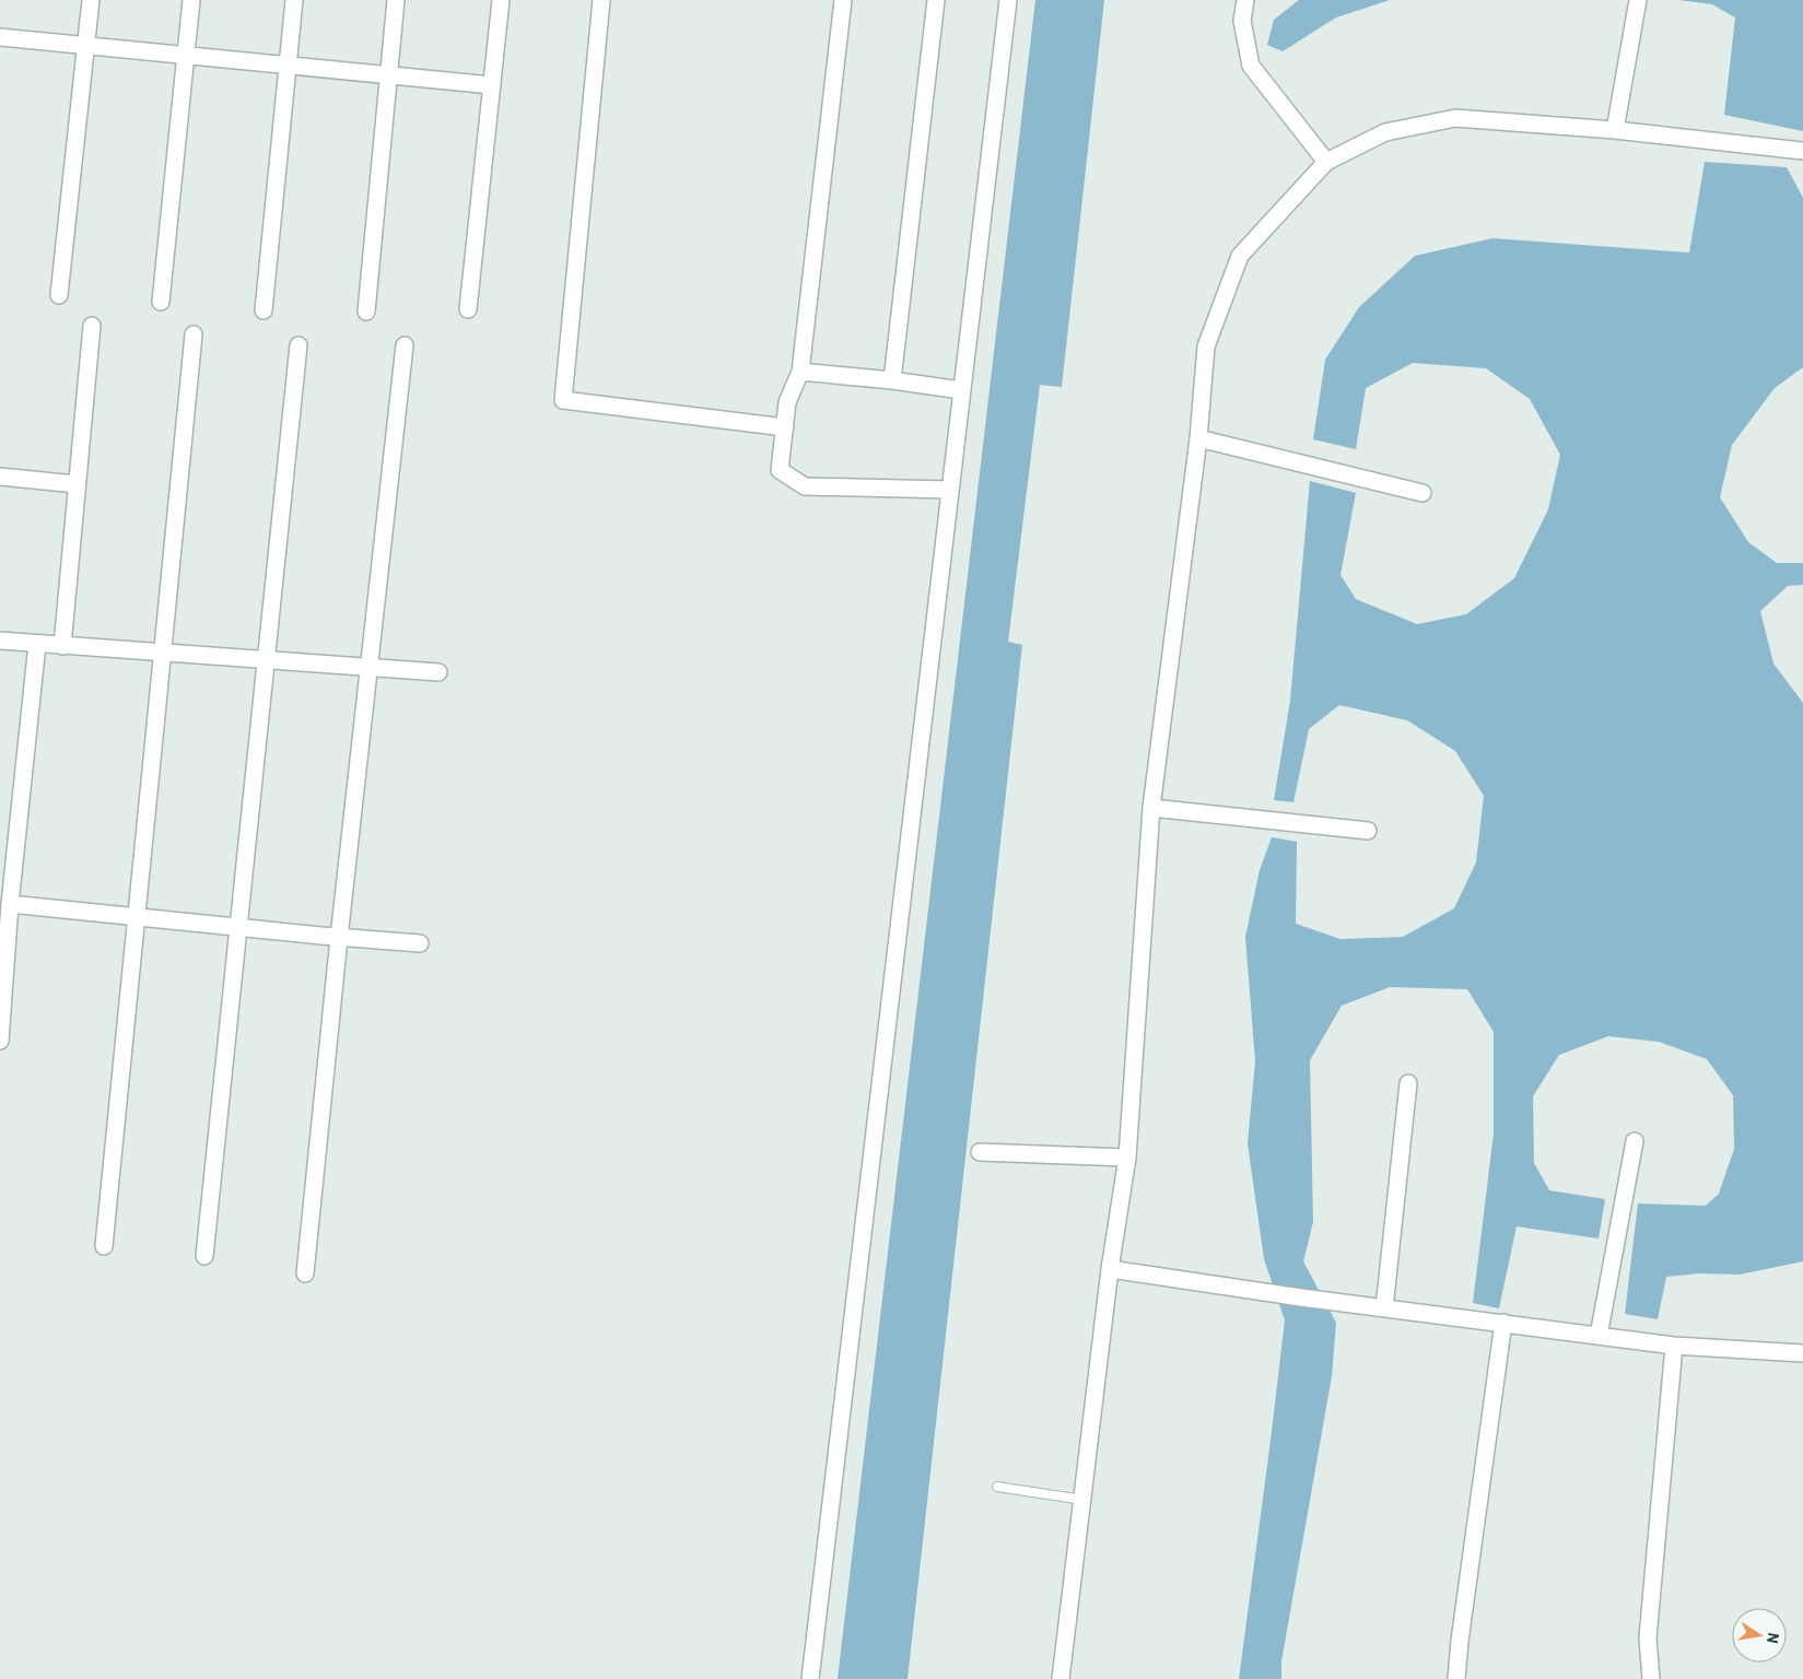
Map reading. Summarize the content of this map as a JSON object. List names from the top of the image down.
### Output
{
  "north": "right"
}
